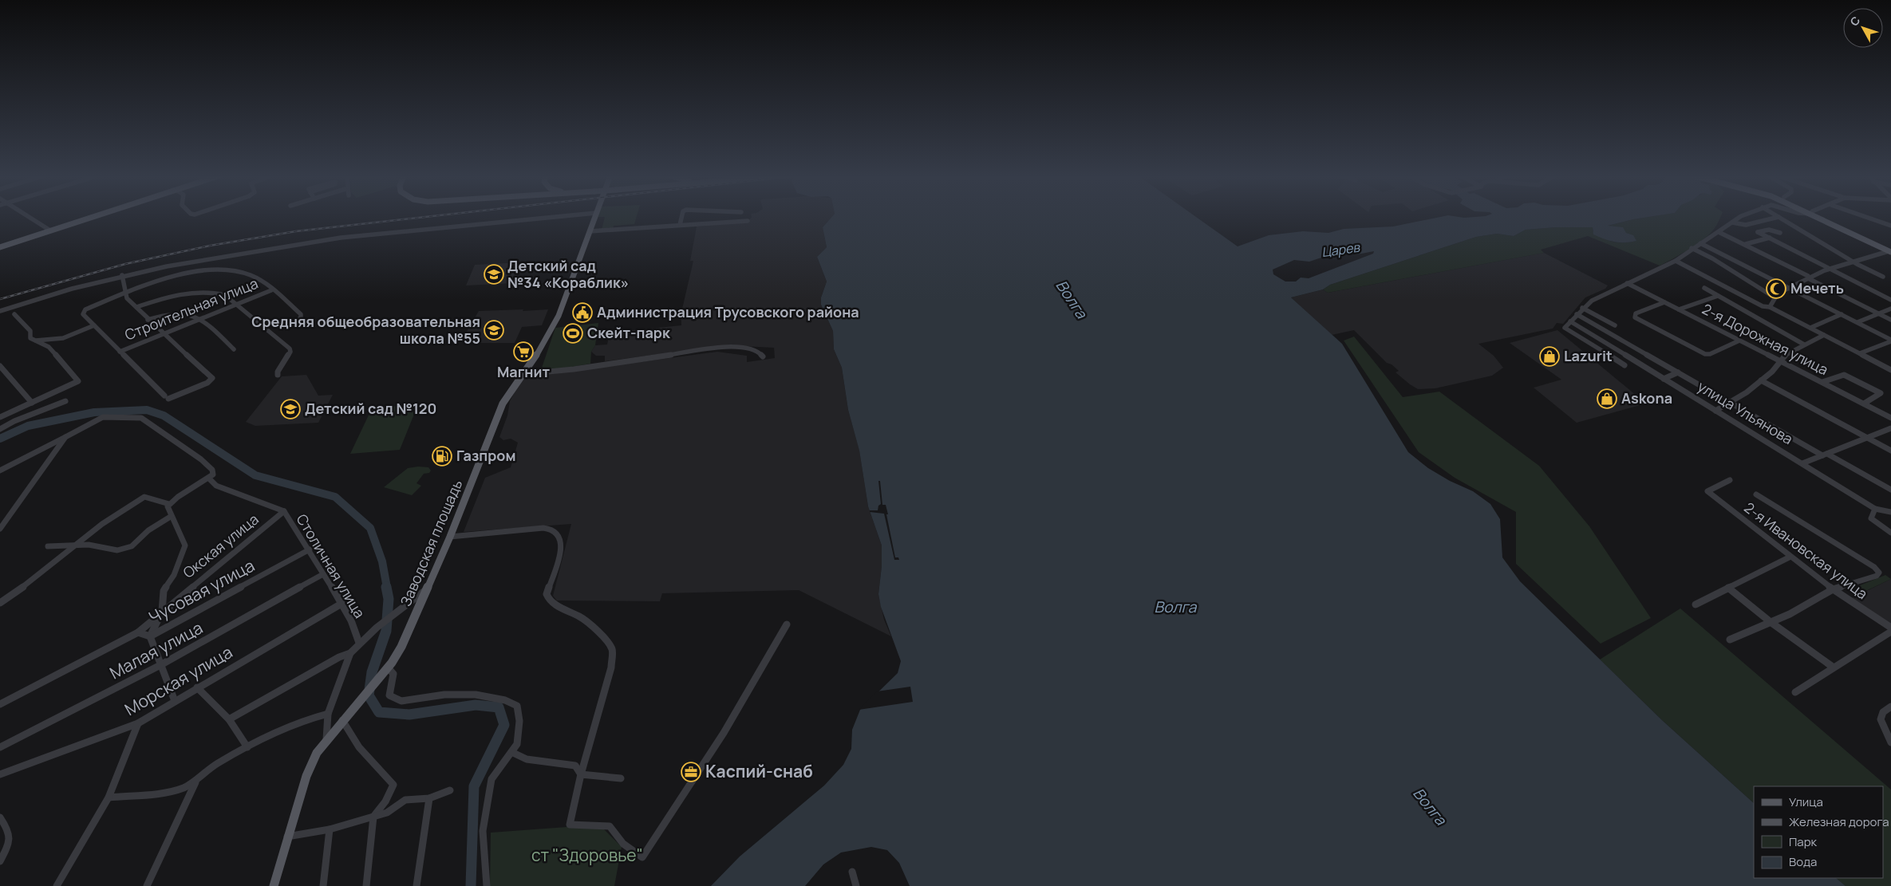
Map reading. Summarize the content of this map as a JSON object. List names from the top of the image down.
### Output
{
  "streets": {
    "main road": ["Заводская площадь"],
    "street": [
      "Строительная улица",
      "2-я Дорожная улица",
      "улица Ульянова",
      "Окская улица",
      "2-я Ивановская улица",
      "Столичная улица",
      "Чусовая улица",
      "Малая улица",
      "Морская улица"
    ]
  },
  "crossings": [
    ["Окская улица", "Столичная улица"],
    ["Окская улица", "Чусовая улица"],
    ["Столичная улица", "Чусовая улица"],
    ["Столичная улица", "Малая улица"],
    ["Столичная улица", "Морская улица"]
  ],
  "water": ["Царев", "Волга"],
  "parks": ["ст \"Здоровье\""],
  "places": {
    "school or university": ["Детский сад №34 «Кораблик»", "Средняя общеобразовательная школа №55", "Детский сад №120"],
    "mosque": ["Мечеть"],
    "public building": ["Администрация Трусовского района"],
    "sports": ["Скейт-парк"],
    "supermarket": ["Магнит"],
    "shop": ["Lazurit", "Askona"],
    "fuel station": ["Газпром"],
    "office": ["Каспий-снаб"]
  },
  "legend": [
    "Улица",
    "Железная дорога",
    "Парк",
    "Вода"
  ],
  "north": "top left"
}
